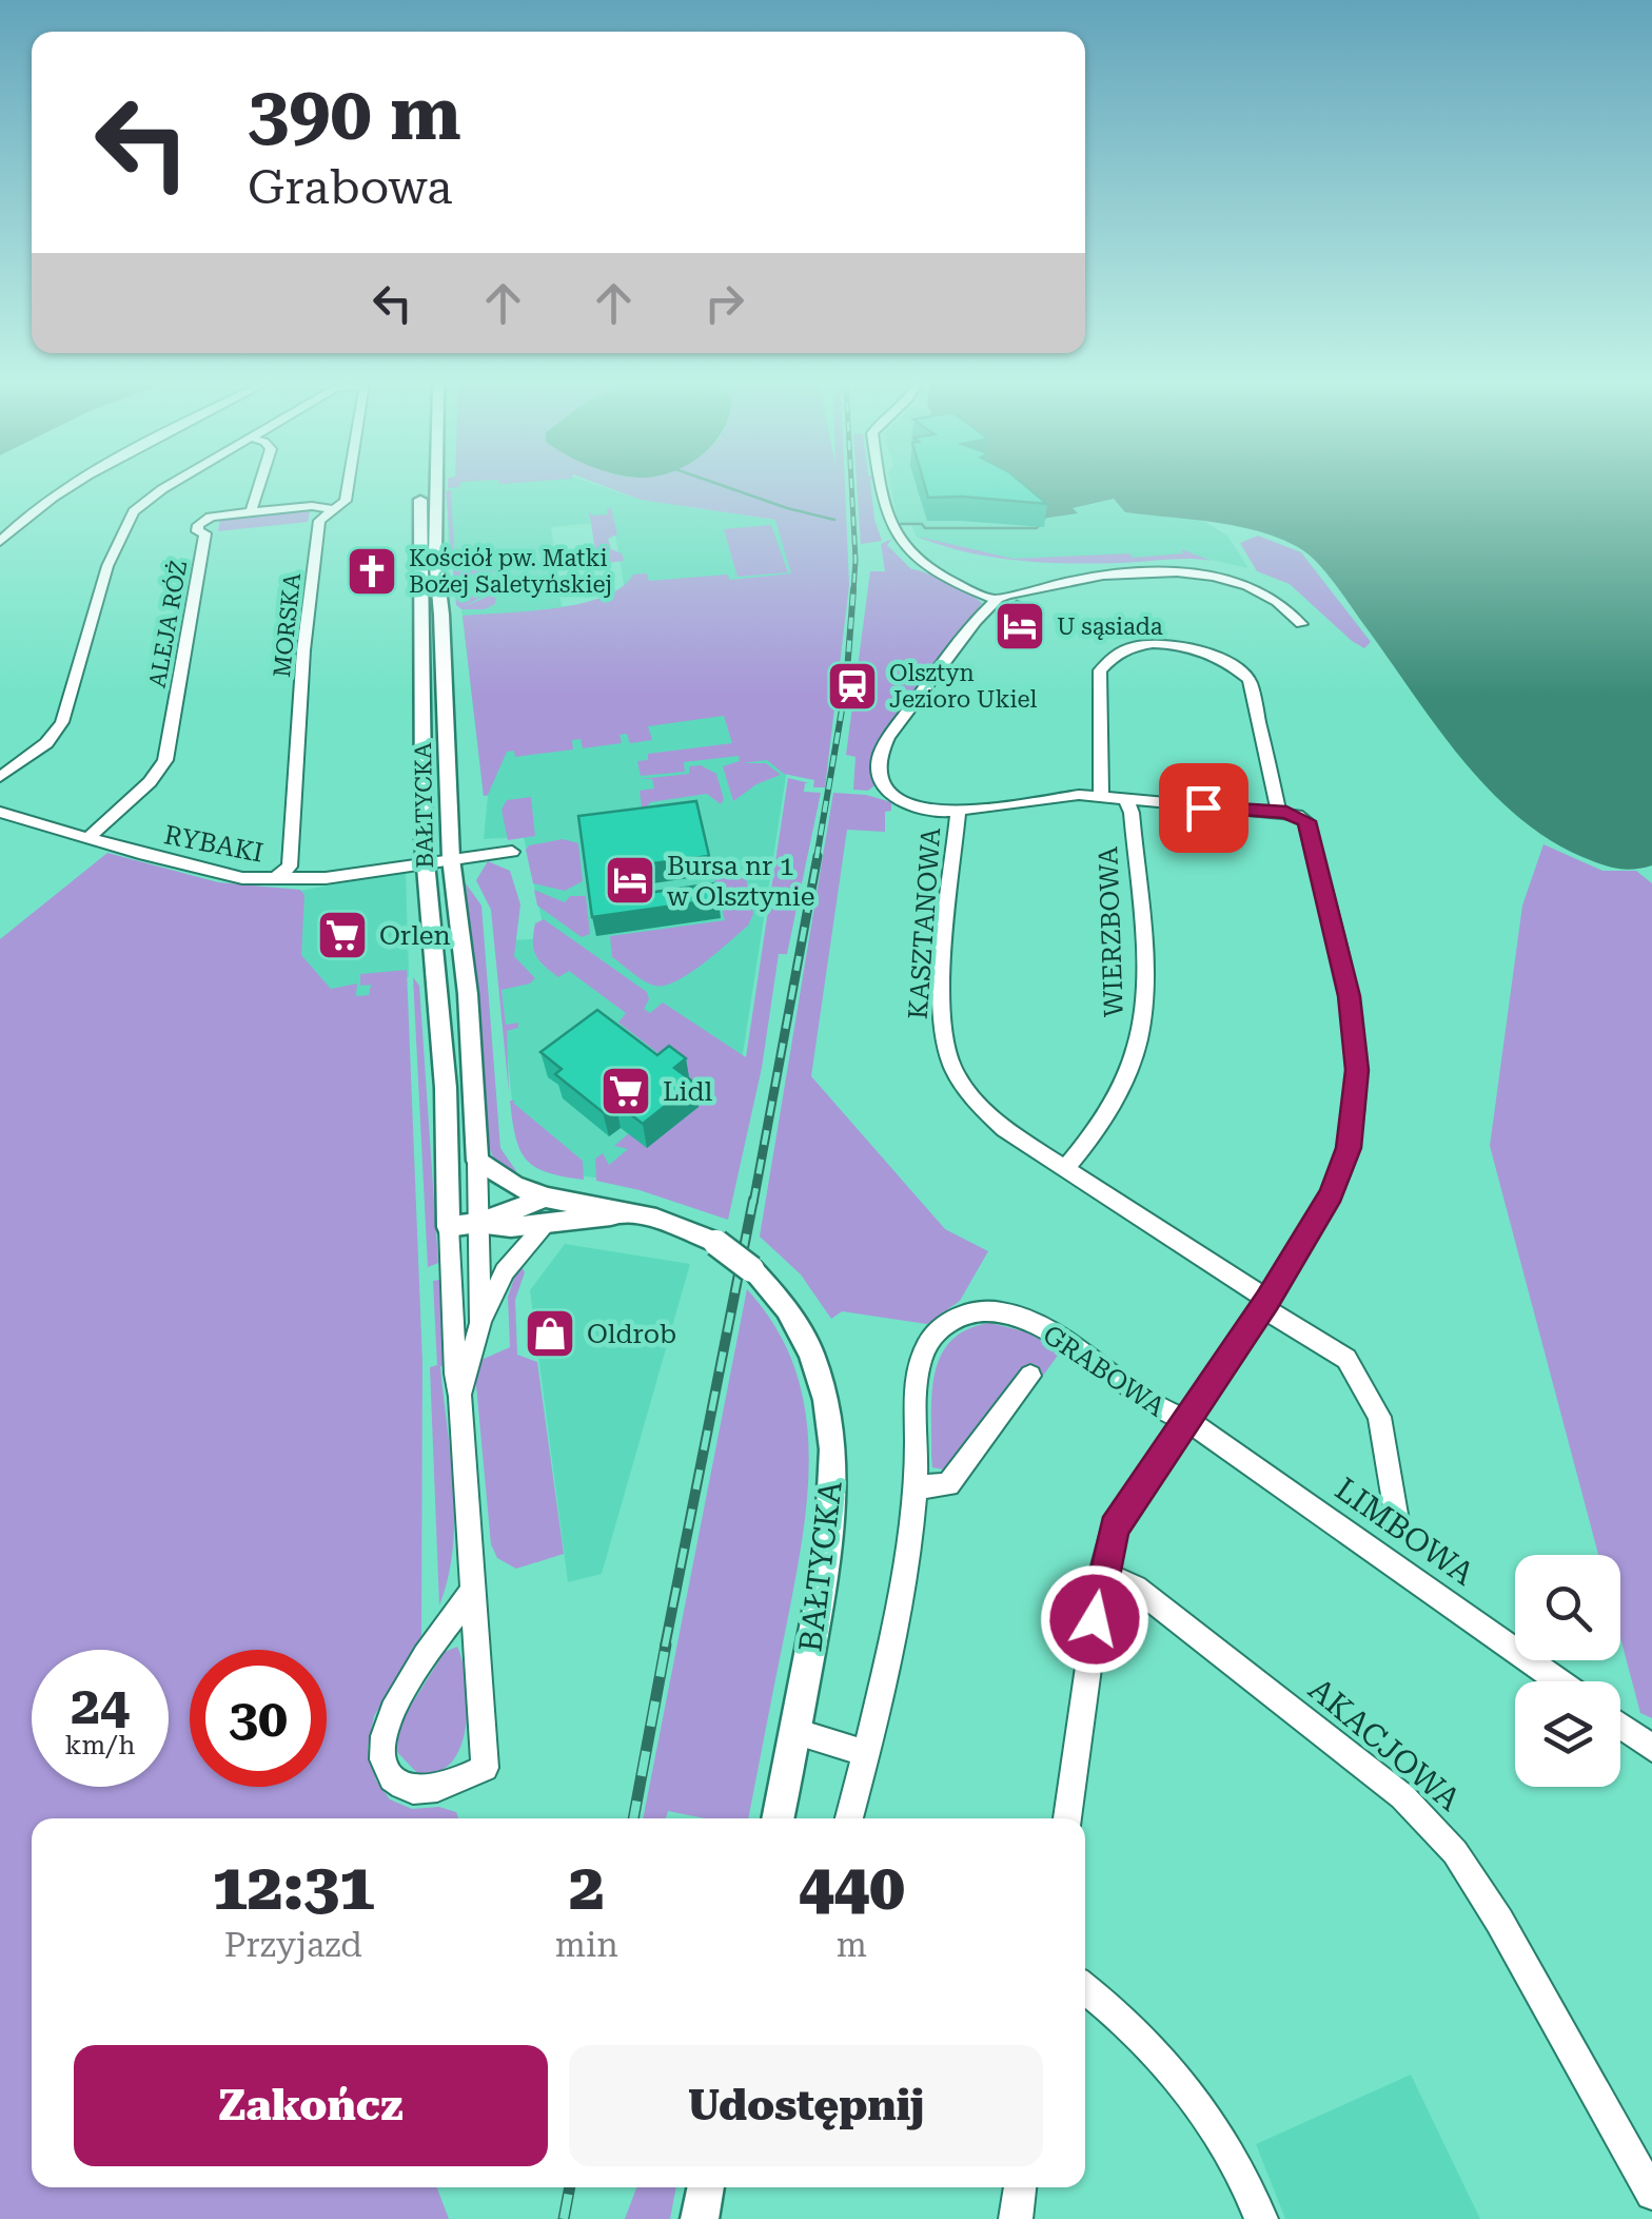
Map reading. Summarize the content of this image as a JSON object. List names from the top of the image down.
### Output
{
  "streets": {
    "main road": ["BAŁTYCKA"],
    "street": [
      "ALEJA RÓŻ",
      "MORSKA",
      "RYBAKI",
      "KASZTANOWA",
      "WIERZBOWA",
      "GRABOWA",
      "LIMBOWA",
      "AKACJOWA"
    ]
  },
  "crossings": [
    ["ALEJA RÓŻ", "MORSKA"],
    ["ALEJA RÓŻ", "RYBAKI"],
    ["MORSKA", "RYBAKI"],
    ["BAŁTYCKA", "RYBAKI"],
    ["KASZTANOWA", "WIERZBOWA"],
    ["KASZTANOWA", "GRABOWA"],
    ["GRABOWA", "LIMBOWA"],
    ["GRABOWA", "AKACJOWA"]
  ],
  "places": {
    "church": ["Kościół pw. Matki Bożej Saletyńskiej"],
    "hotel": ["U sąsiada", "Bursa nr 1 w Olsztynie"],
    "station": ["Olsztyn Jezioro Ukiel"],
    "supermarket": ["Orlen", "Lidl"],
    "shop": ["Oldrob"]
  },
  "page": {
    "turn": ["390 m", "Grabowa"],
    "speed": "24 km/h",
    "limit": "30",
    "eta": [
      "12:31",
      "Przyjazd",
      "2",
      "min",
      "440",
      "m"
    ],
    "buttons": ["Zakończ", "Udostępnij"]
  }
}
